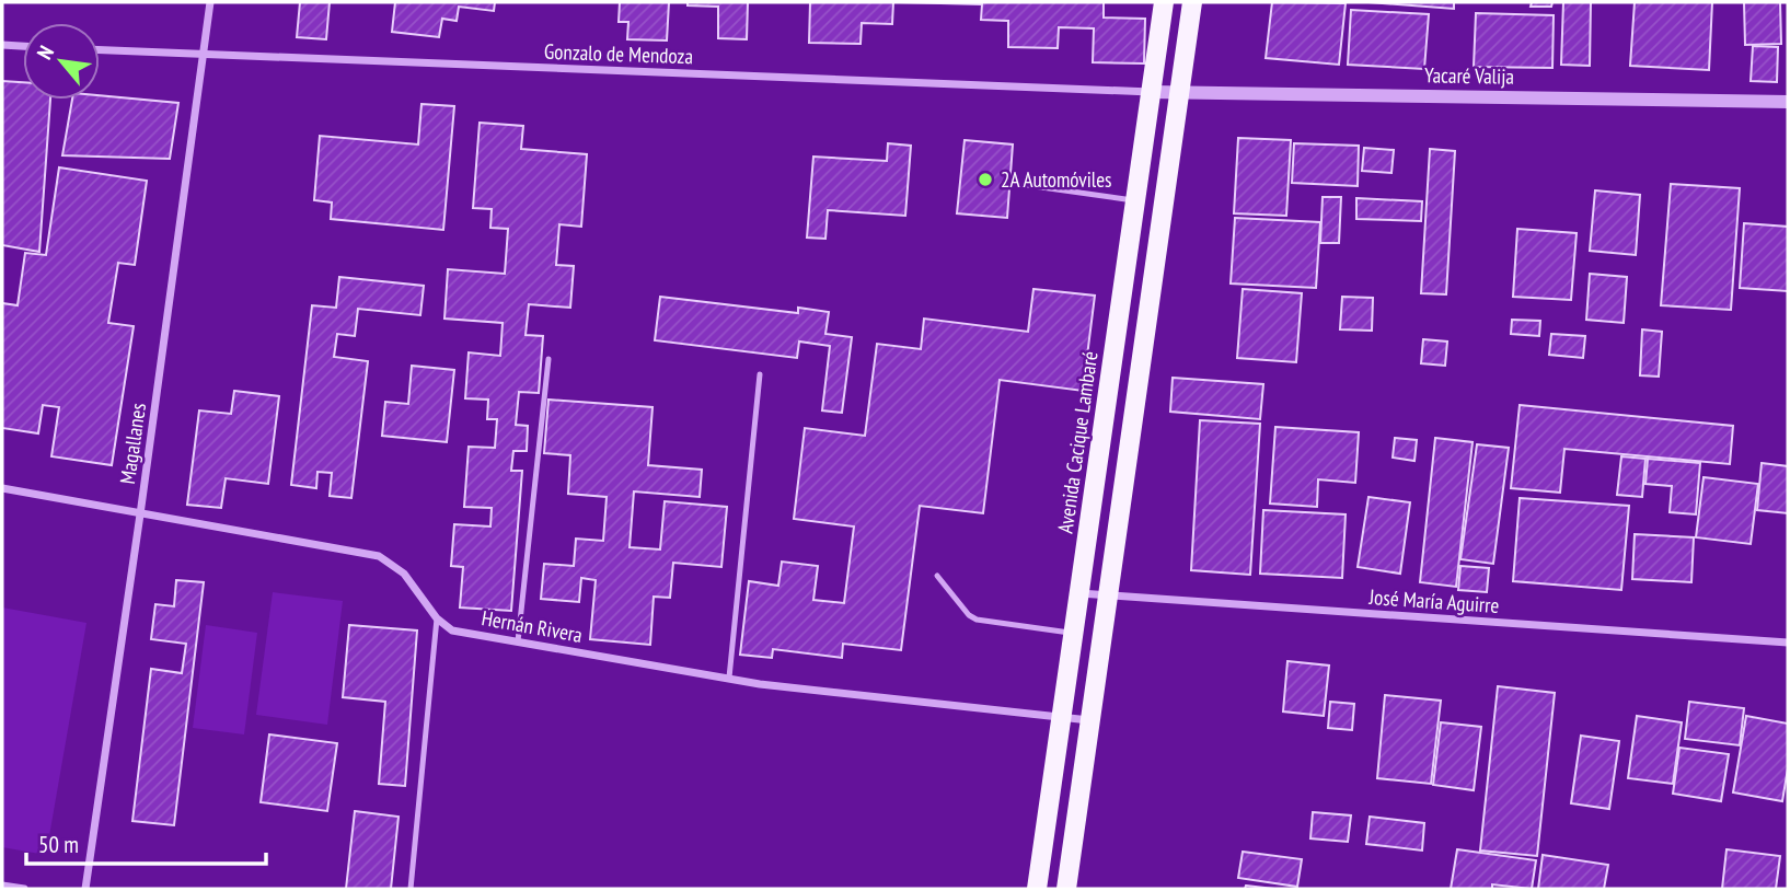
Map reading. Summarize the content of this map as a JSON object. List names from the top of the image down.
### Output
{
  "streets": {
    "main road": ["Avenida Cacique Lambaré"],
    "street": [
      "Gonzalo de Mendoza",
      "Yacaré Valija",
      "Magallanes",
      "José María Aguirre",
      "Hernán Rivera"
    ]
  },
  "crossings": [
    ["Gonzalo de Mendoza", "Yacaré Valija"],
    ["Gonzalo de Mendoza", "Avenida Cacique Lambaré"],
    ["Gonzalo de Mendoza", "Magallanes"],
    ["Yacaré Valija", "Avenida Cacique Lambaré"],
    ["Avenida Cacique Lambaré", "José María Aguirre"],
    ["Avenida Cacique Lambaré", "Hernán Rivera"],
    ["Magallanes", "Hernán Rivera"]
  ],
  "places": ["2A Automóviles"],
  "scale_bar": "50 m",
  "north": "top left"
}
